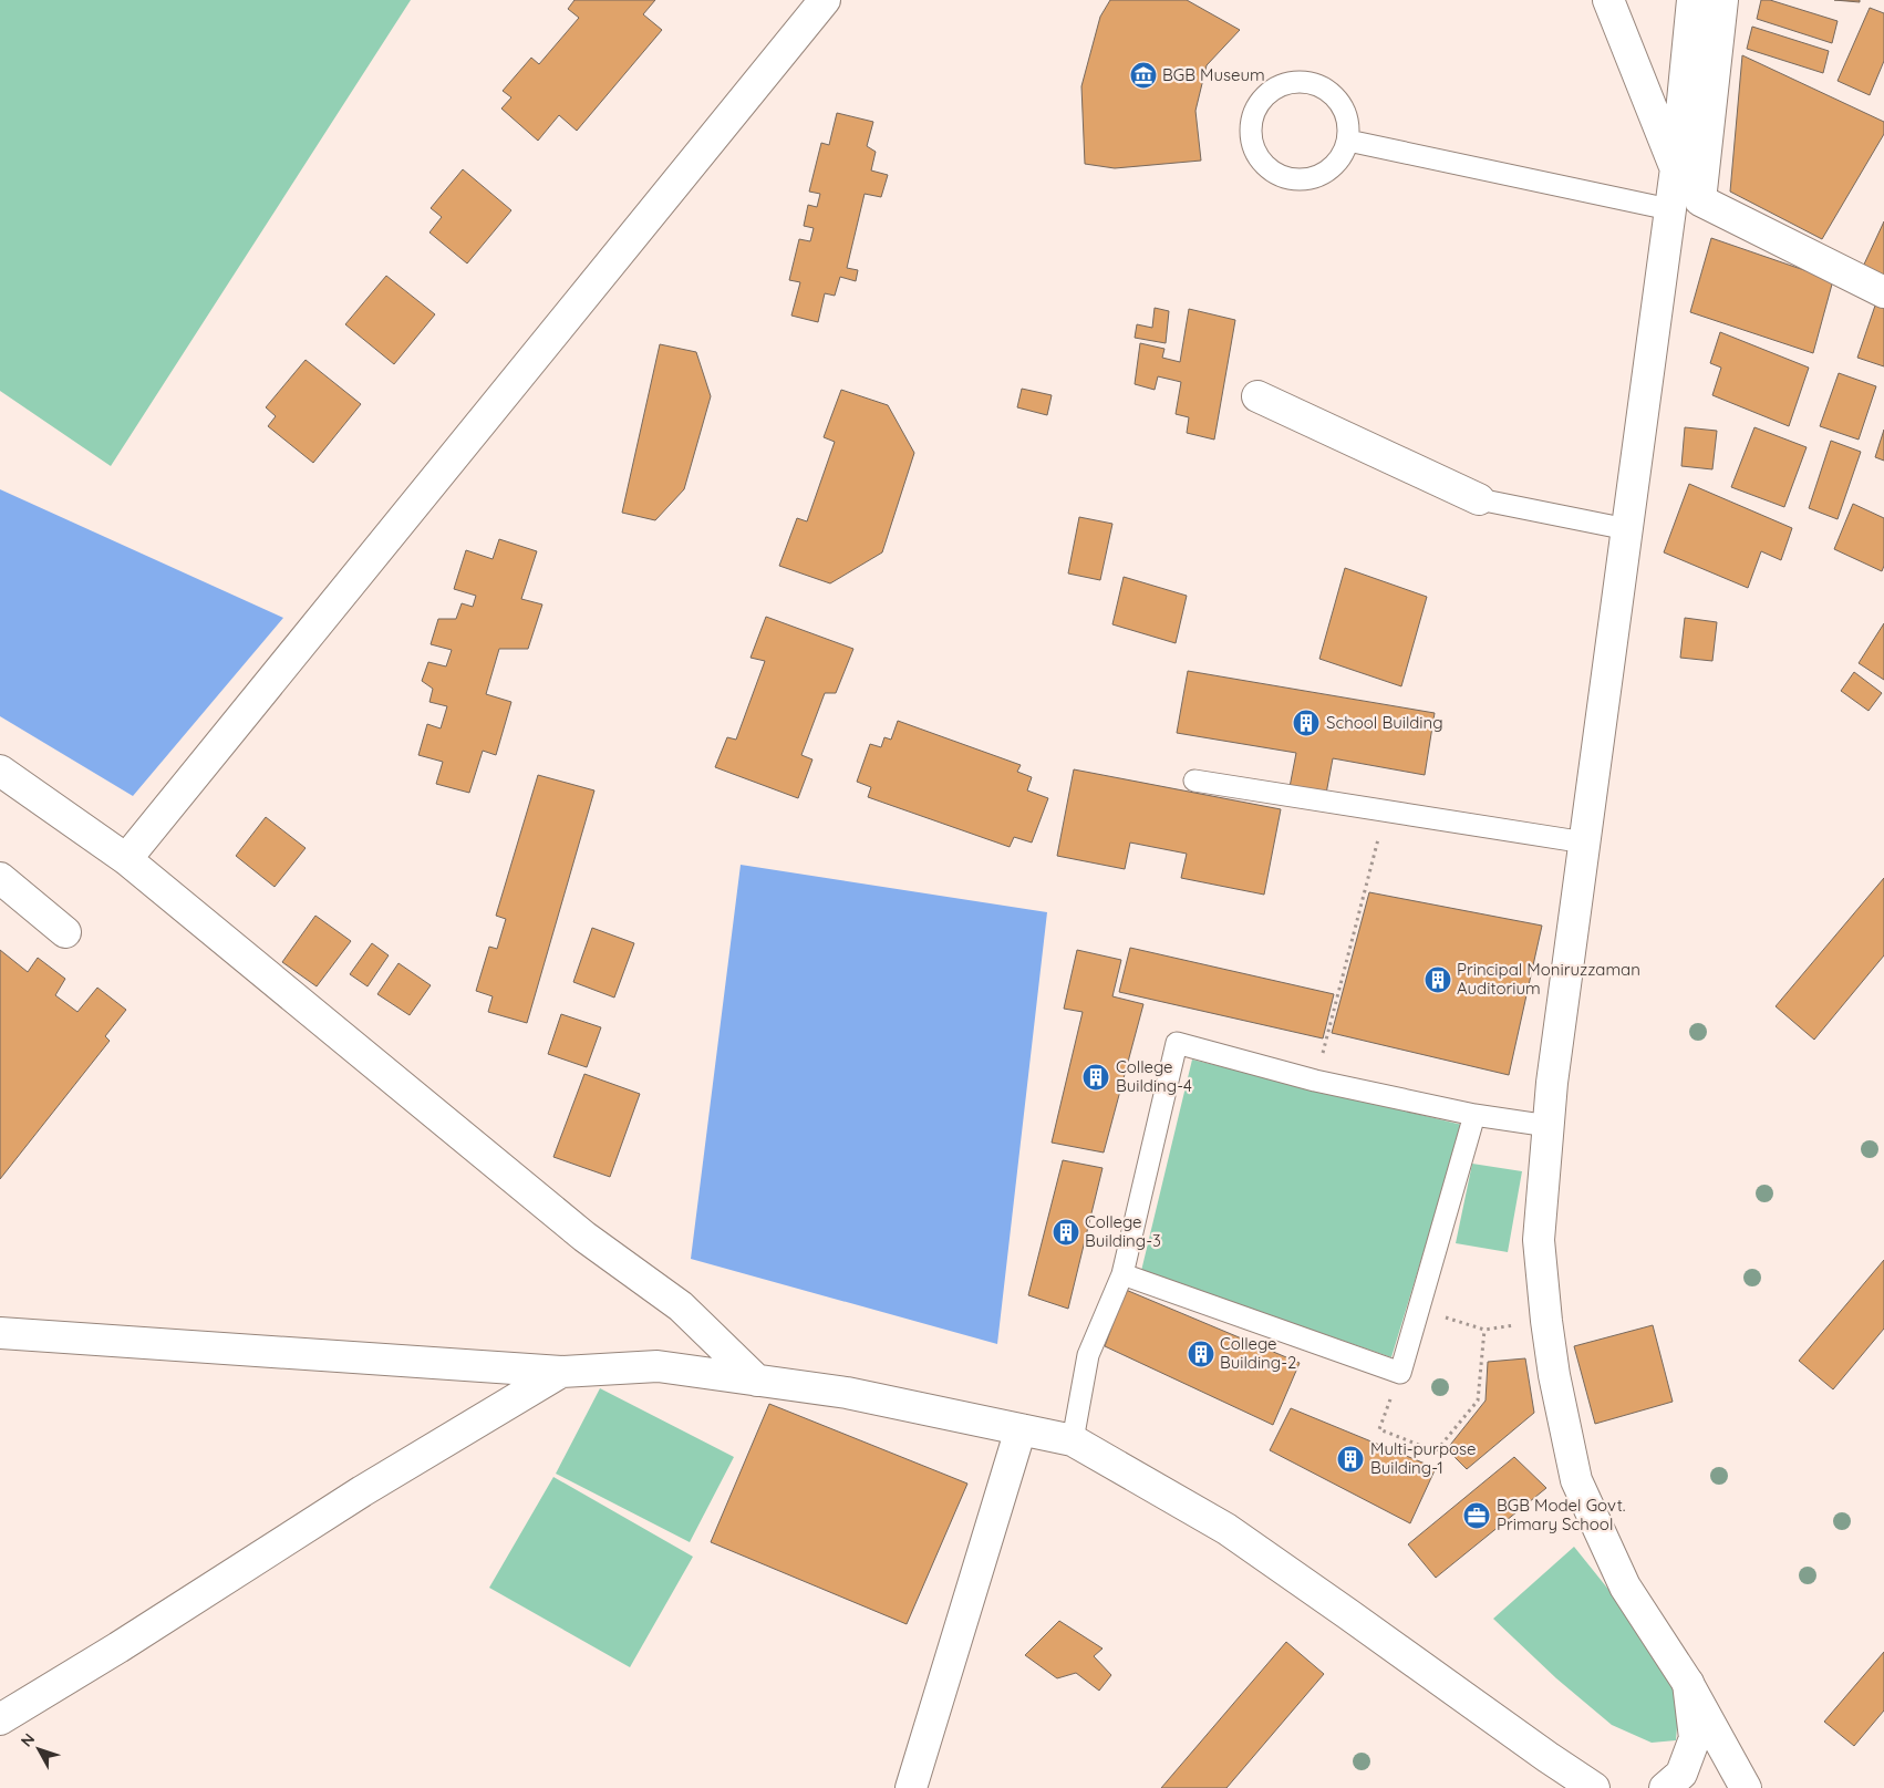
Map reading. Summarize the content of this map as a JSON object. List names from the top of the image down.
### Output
{
  "places": {
    "museum": ["BGB Museum"],
    "building": [
      "School Building",
      "Principal Moniruzzaman Auditorium",
      "College Building-4",
      "College Building-3",
      "College Building-2",
      "Multi-purpose Building-1"
    ],
    "office": ["BGB Model Govt. Primary School"]
  },
  "north": "top left"
}
